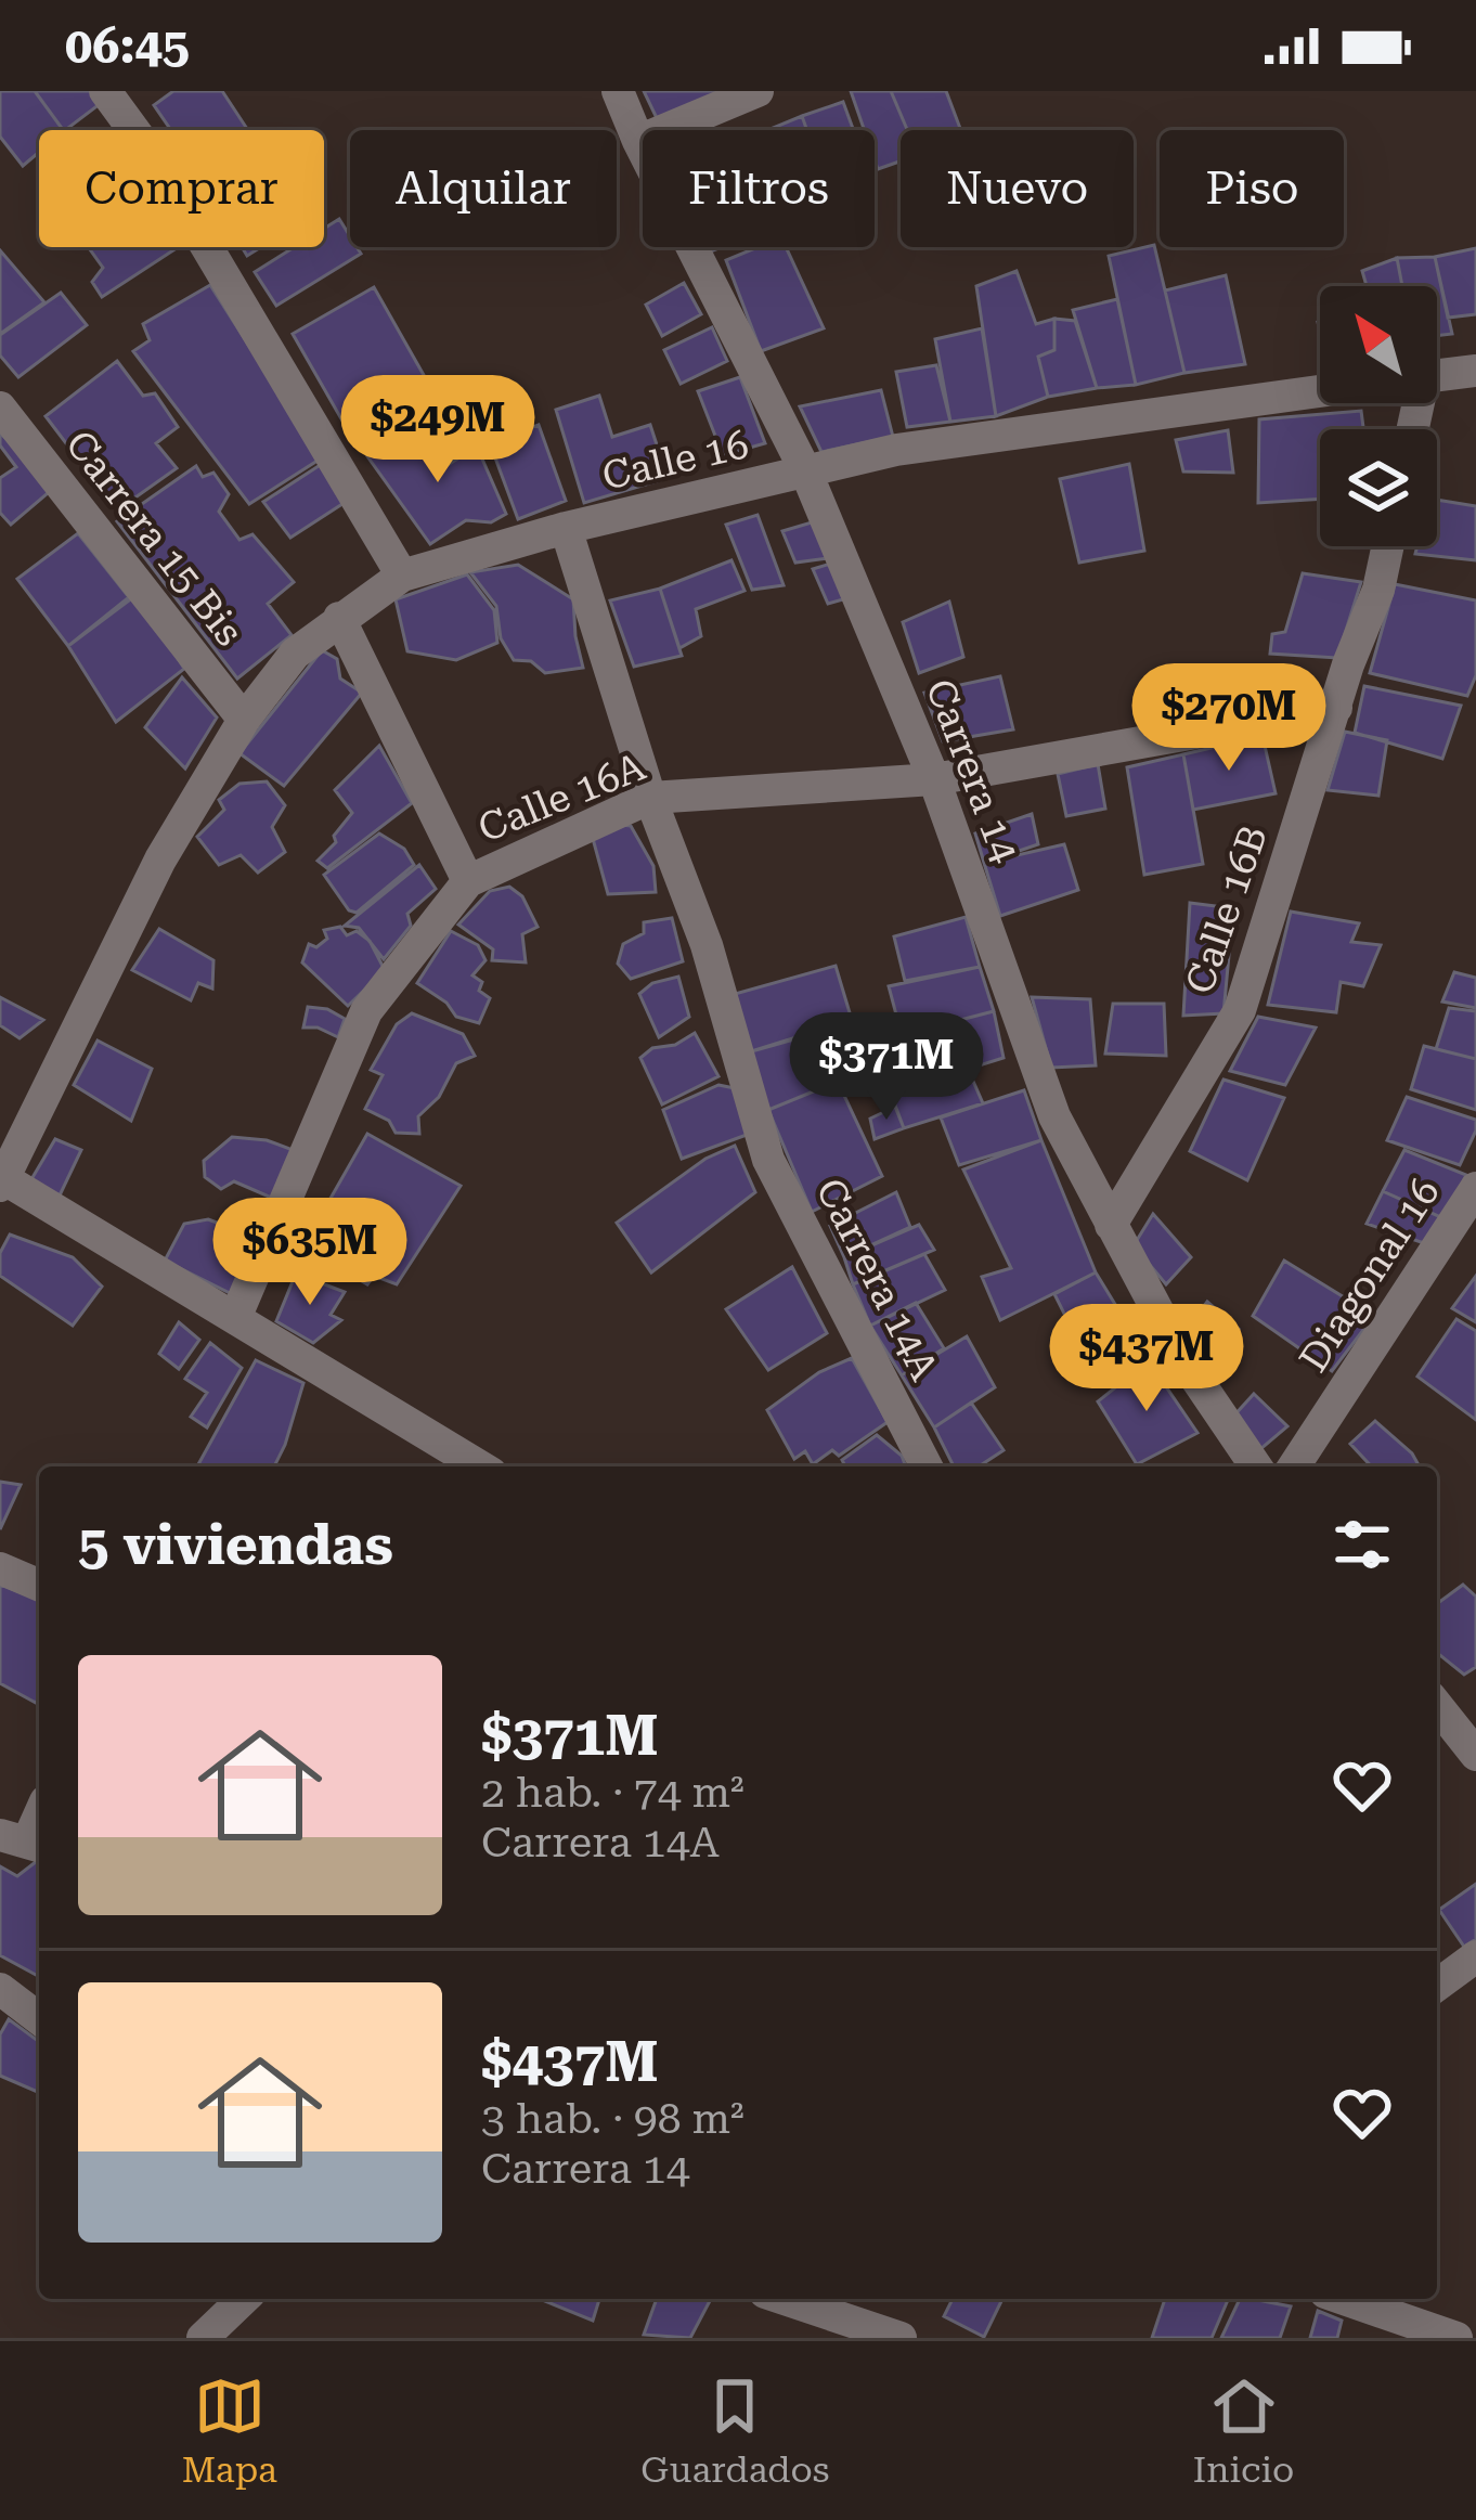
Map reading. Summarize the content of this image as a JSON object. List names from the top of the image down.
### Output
{
  "streets": {
    "street": [
      "Calle 16",
      "Carrera 15 Bis",
      "Carrera 14",
      "Calle 16A",
      "Calle 16B",
      "Diagonal 16",
      "Carrera 14A"
    ]
  },
  "crossings": [
    ["Calle 16", "Carrera 15 Bis"],
    ["Calle 16", "Carrera 14"],
    ["Calle 16", "Carrera 14A"],
    ["Carrera 14", "Calle 16A"],
    ["Carrera 14", "Calle 16B"],
    ["Calle 16A", "Calle 16B"],
    ["Calle 16A", "Carrera 14A"]
  ],
  "north": "top left",
  "page": {
    "status": "06:45",
    "chip": [
      "Comprar",
      "Alquilar",
      "Filtros",
      "Nuevo",
      "Piso"
    ],
    "price": [
      "$249M",
      "$270M",
      "$371M",
      "$635M",
      "$437M"
    ],
    "heading": "5 viviendas",
    "list": [
      {
        "name": "$371M",
        "note": "2 hab. · 74 m² · Carrera 14A"
      },
      {
        "name": "$437M",
        "note": "3 hab. · 98 m² · Carrera 14"
      }
    ],
    "tabs": ["Mapa", "Guardados", "Inicio"]
  }
}
